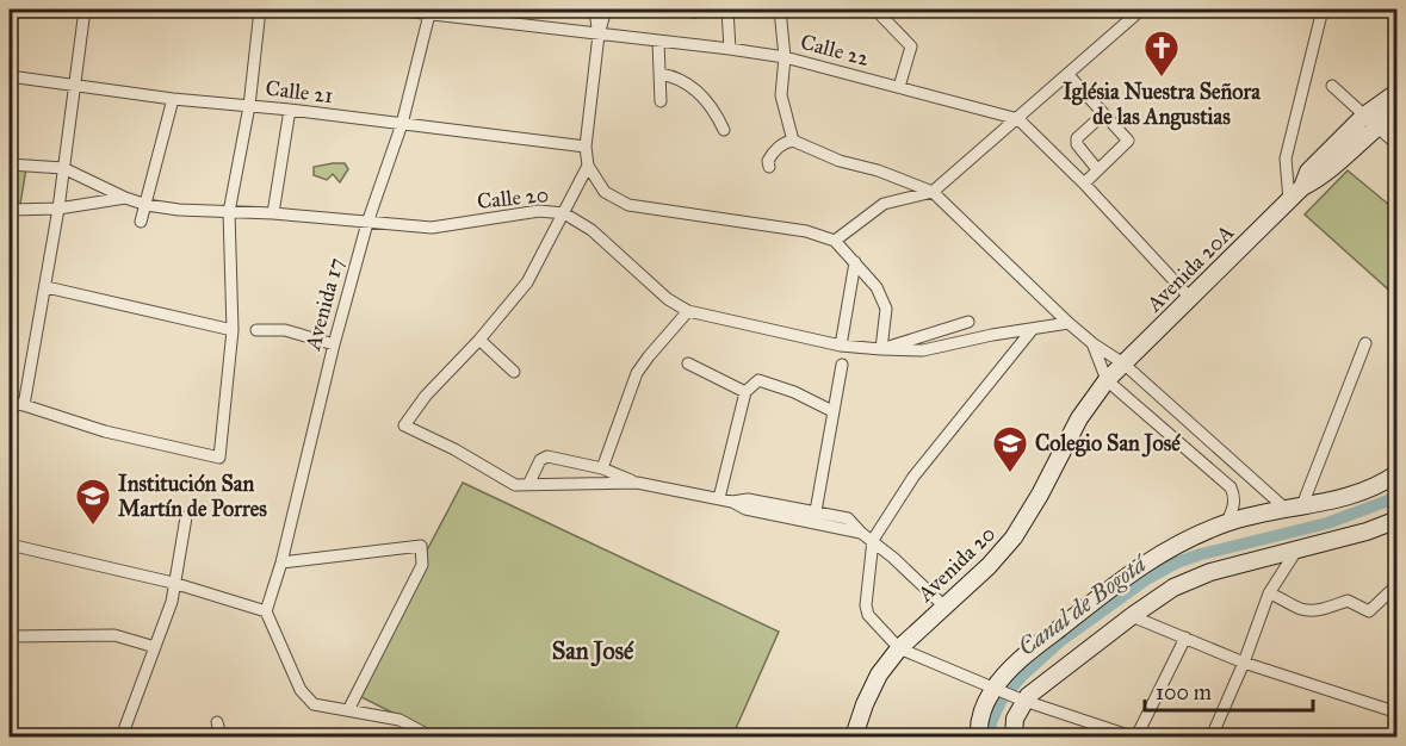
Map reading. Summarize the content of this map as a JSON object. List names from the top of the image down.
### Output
{
  "streets": {
    "main road": ["Avenida 20A", "Avenida 20"],
    "street": [
      "Calle 22",
      "Calle 21",
      "Calle 20",
      "Avenida 17"
    ]
  },
  "crossings": [
    ["Calle 22", "Avenida 20A"],
    ["Calle 22", "Avenida 17"],
    ["Calle 21", "Avenida 17"],
    ["Calle 20", "Avenida 17"],
    ["Avenida 20A", "Avenida 20"]
  ],
  "districts": ["San José"],
  "water": ["Canal de Bogotá"],
  "places": {
    "church": ["Iglésia Nuestra Señora de las Angustias"],
    "school or university": ["Colegio San José", "Institución San Martín de Porres"]
  },
  "scale_bar": "100 m"
}
